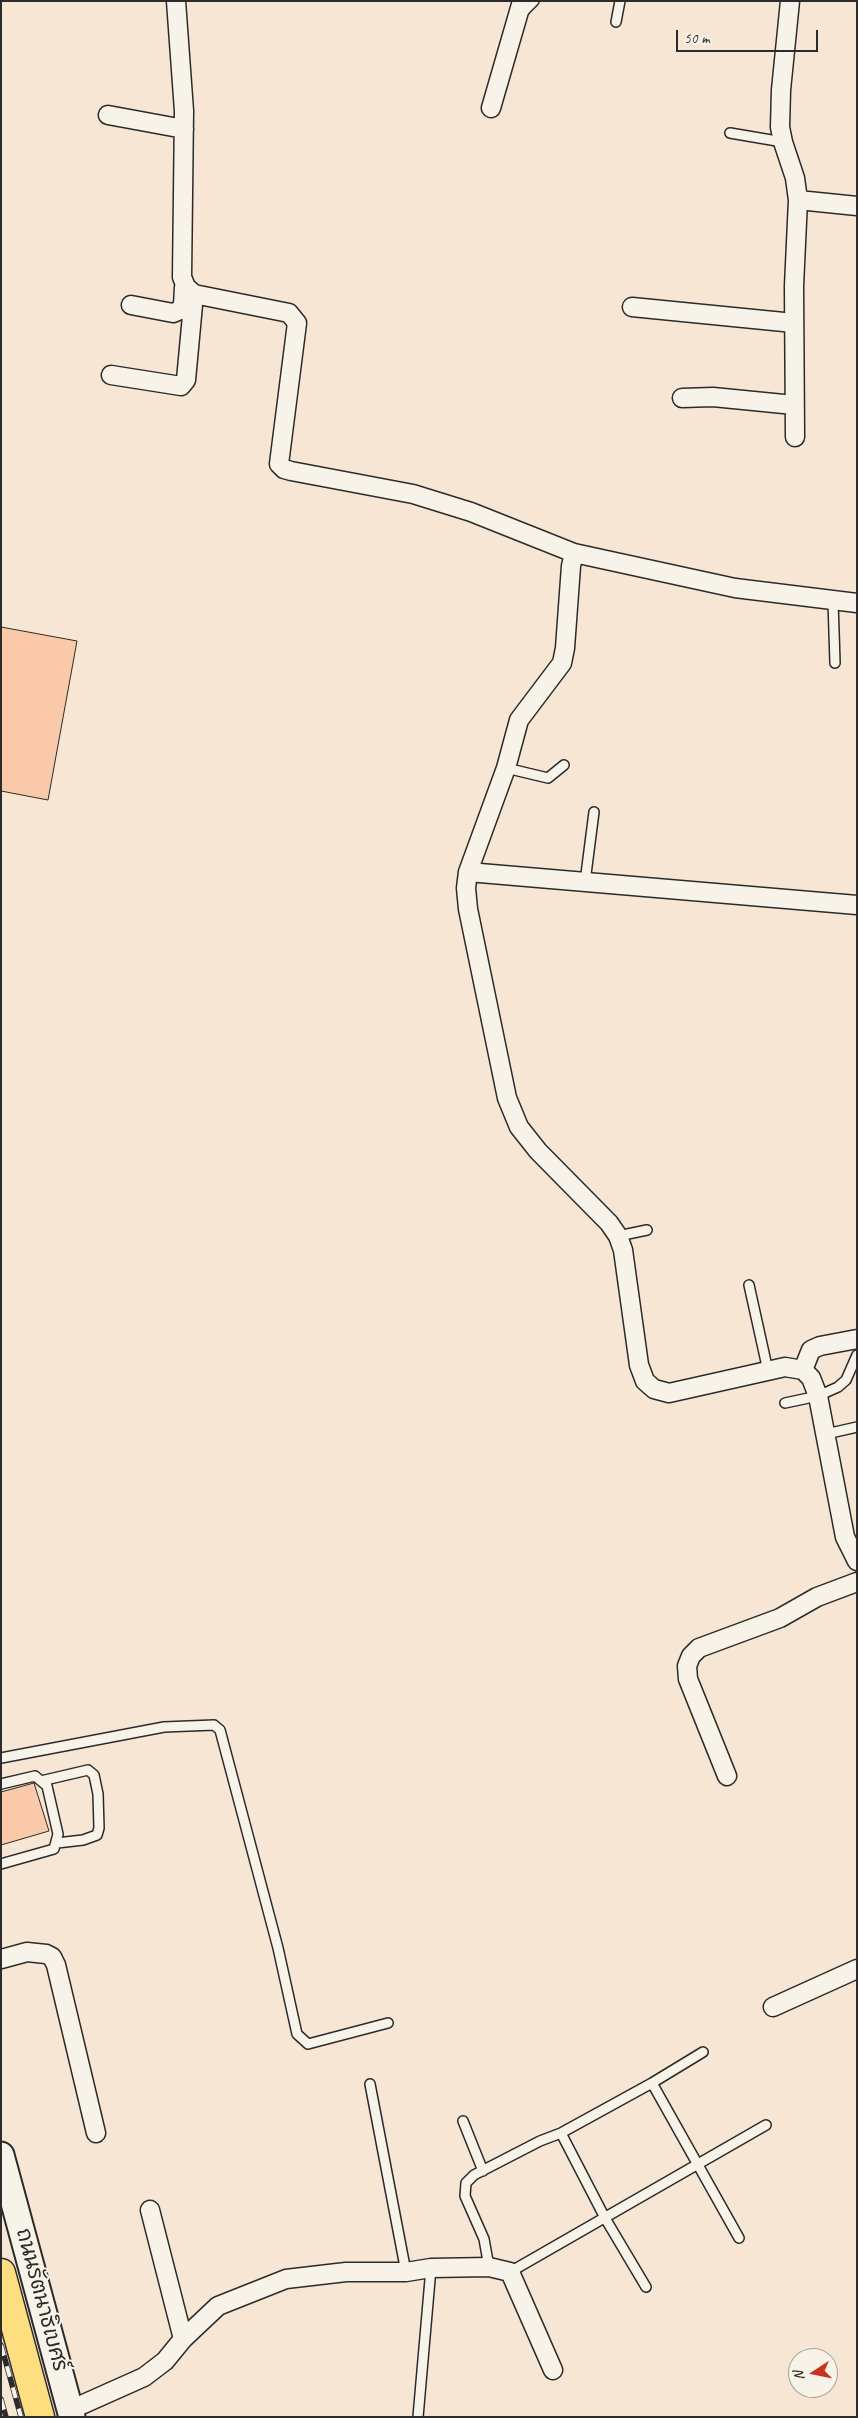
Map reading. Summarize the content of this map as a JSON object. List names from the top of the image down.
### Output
{
  "streets": {
    "main road": ["ถนนรัตนาธิเบศร์"]
  },
  "scale_bar": "50 m",
  "north": "left"
}
